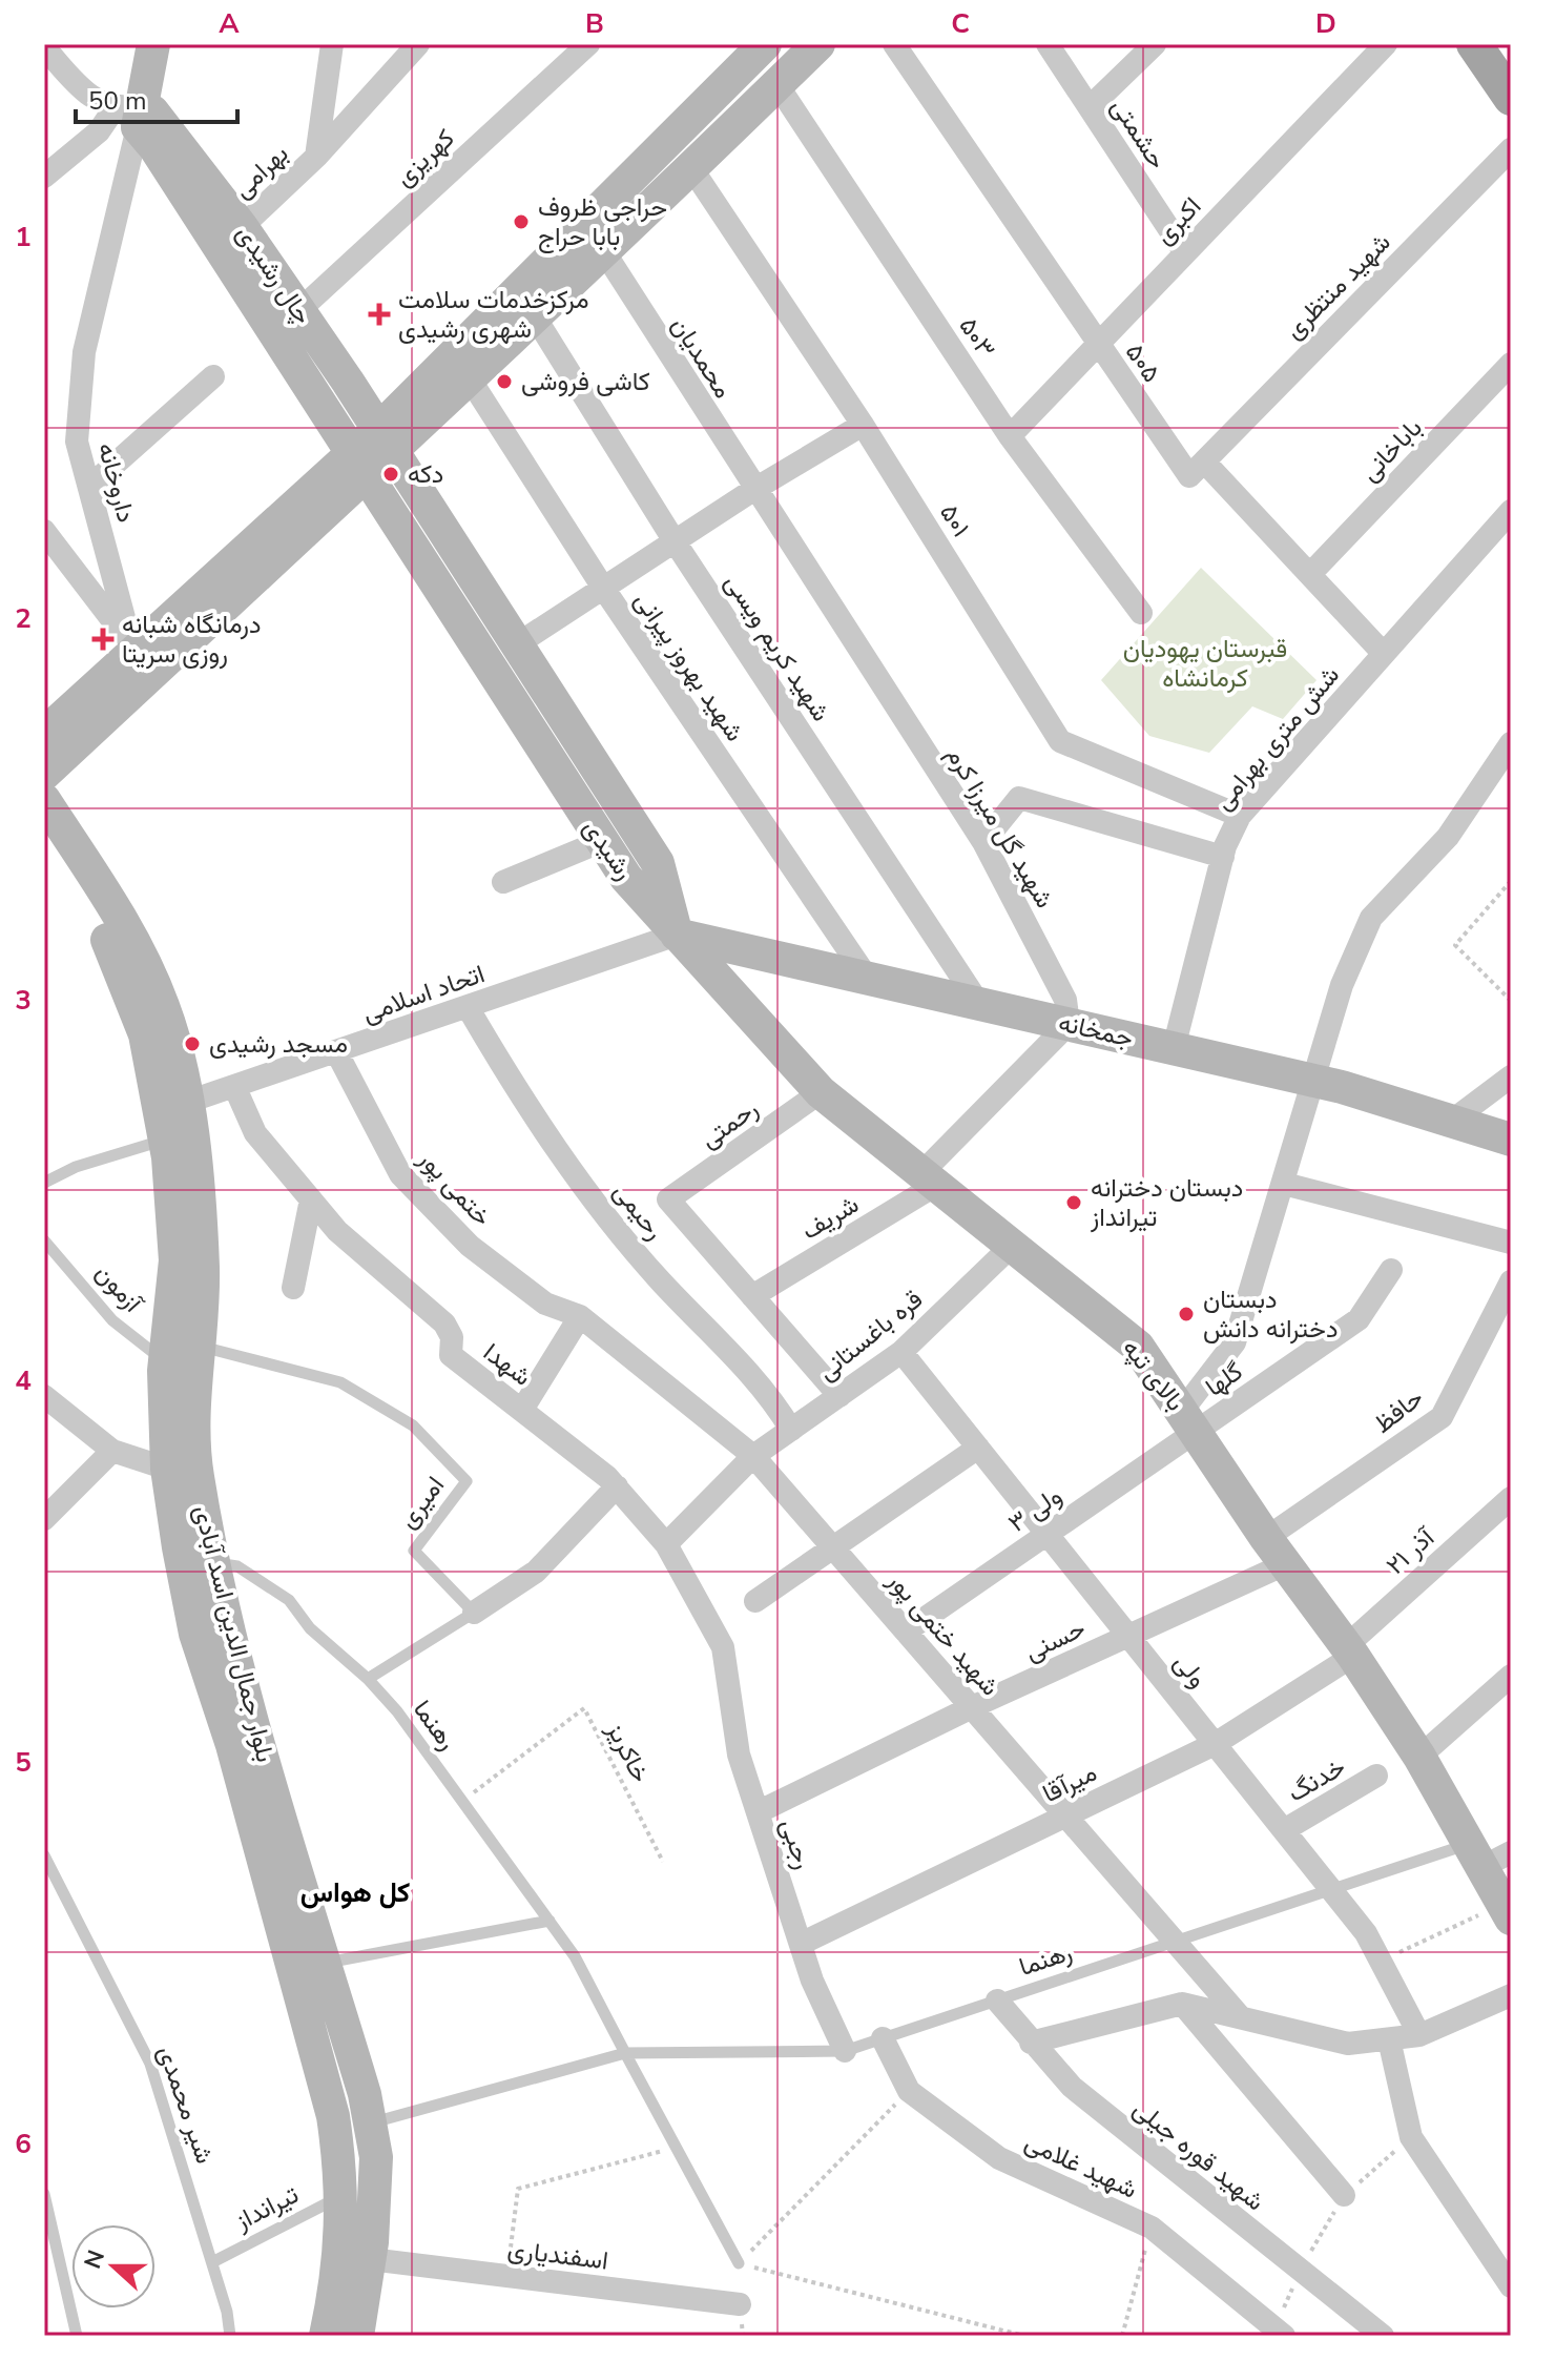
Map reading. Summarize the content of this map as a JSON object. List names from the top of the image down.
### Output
{
  "streets": {
    "main road": [
      "چال رشیدی",
      "رشیدی",
      "جمخانه",
      "بالای تپه",
      "بلوار جمال الدین اسد آبادی"
    ],
    "street": [
      "حشمتی",
      "کهریزی",
      "بهرامی",
      "اکبری",
      "شهید منتظری",
      "۵۰۳",
      "محمدیان",
      "۵۰۵",
      "باباخانی",
      "داروخانه",
      "۵۰۱",
      "شهید کریم ویسی",
      "شهید بهروز پیرانی",
      "شش متری بهرامی",
      "شهید گل میرزا کرم",
      "اتحاد اسلامی",
      "رحمتی",
      "ختمی پور",
      "رحیمی",
      "شریف",
      "قره باغستانی",
      "شهدا",
      "گلها",
      "حافظ",
      "ولی ۳",
      "۲۱ آذر",
      "شهید ختمی پور",
      "حسنی",
      "ولی",
      "خدنگ",
      "میرآقا",
      "رجبی",
      "شهید قوره جیلی",
      "شهید غلامی",
      "اسفندیاری"
    ],
    "lane": [
      "آزمون",
      "امیری",
      "رهنما",
      "شیر محمدی",
      "تیرانداز"
    ],
    "path": ["خاکریز"]
  },
  "crossings": [
    ["حشمتی", "اکبری"],
    ["کهریزی", "چال رشیدی"],
    ["بهرامی", "چال رشیدی"],
    ["اکبری", "۵۰۳"],
    ["اکبری", "۵۰۵"],
    ["چال رشیدی", "داروخانه"],
    ["چال رشیدی", "رشیدی"],
    ["شهید منتظری", "۵۰۵"],
    ["محمدیان", "شهید گل میرزا کرم"],
    ["۵۰۱", "شش متری بهرامی"],
    ["شهید کریم ویسی", "جمخانه"],
    ["شهید بهروز پیرانی", "جمخانه"],
    ["شش متری بهرامی", "جمخانه"],
    ["شهید گل میرزا کرم", "جمخانه"],
    ["رشیدی", "اتحاد اسلامی"],
    ["رشیدی", "جمخانه"],
    ["رشیدی", "بالای تپه"],
    ["اتحاد اسلامی", "جمخانه"],
    ["اتحاد اسلامی", "ختمی پور"],
    ["اتحاد اسلامی", "رحیمی"],
    ["اتحاد اسلامی", "شهدا"],
    ["اتحاد اسلامی", "بالای تپه"],
    ["اتحاد اسلامی", "بلوار جمال الدین اسد آبادی"],
    ["جمخانه", "بالای تپه"],
    ["رحمتی", "شریف"],
    ["رحمتی", "بالای تپه"],
    ["ختمی پور", "شهید ختمی پور"],
    ["رحیمی", "قره باغستانی"],
    ["شریف", "بالای تپه"],
    ["آزمون", "بلوار جمال الدین اسد آبادی"],
    ["قره باغستانی", "شهدا"],
    ["قره باغستانی", "بالای تپه"],
    ["قره باغستانی", "شهید ختمی پور"],
    ["قره باغستانی", "ولی"],
    ["شهدا", "رجبی"],
    ["بالای تپه", "گلها"],
    ["بالای تپه", "حافظ"],
    ["بالای تپه", "ولی ۳"],
    ["بالای تپه", "۲۱ آذر"],
    ["بالای تپه", "حسنی"],
    ["بالای تپه", "رهنما"],
    ["بالای تپه", "میرآقا"],
    ["گلها", "ولی ۳"],
    ["حافظ", "حسنی"],
    ["امیری", "بلوار جمال الدین اسد آبادی"],
    ["ولی ۳", "شهید ختمی پور"],
    ["ولی ۳", "ولی"],
    ["۲۱ آذر", "میرآقا"],
    ["بلوار جمال الدین اسد آبادی", "رهنما"],
    ["بلوار جمال الدین اسد آبادی", "تیرانداز"],
    ["بلوار جمال الدین اسد آبادی", "اسفندیاری"],
    ["شهید ختمی پور", "حسنی"],
    ["شهید ختمی پور", "رهنما"],
    ["شهید ختمی پور", "میرآقا"],
    ["حسنی", "ولی"],
    ["حسنی", "رجبی"],
    ["ولی", "رهنما"],
    ["ولی", "خدنگ"],
    ["ولی", "میرآقا"],
    ["رهنما", "خاکریز"],
    ["رهنما", "رجبی"],
    ["رهنما", "شهید قوره جیلی"],
    ["رهنما", "شهید غلامی"],
    ["میرآقا", "رجبی"],
    ["شیر محمدی", "تیرانداز"]
  ],
  "districts": ["کل هواس"],
  "parks": ["قبرستان یهودیان کرمانشاه"],
  "places": {
    "other": [
      "حراجی ظروف بابا حراج",
      "کاشی فروشی",
      "دکه",
      "مسجد رشیدی",
      "دبستان دخترانه تیرانداز",
      "دبستان دخترانه دانش"
    ],
    "health": ["مرکزخدمات سلامت شهری رشیدی", "درمانگاه شبانه روزی سریتا"]
  },
  "scale_bar": "50 m",
  "north": "left",
  "grid": {
    "columns": [
      "A",
      "B",
      "C",
      "D"
    ],
    "rows": [
      "1",
      "2",
      "3",
      "4",
      "5",
      "6"
    ]
  }
}
